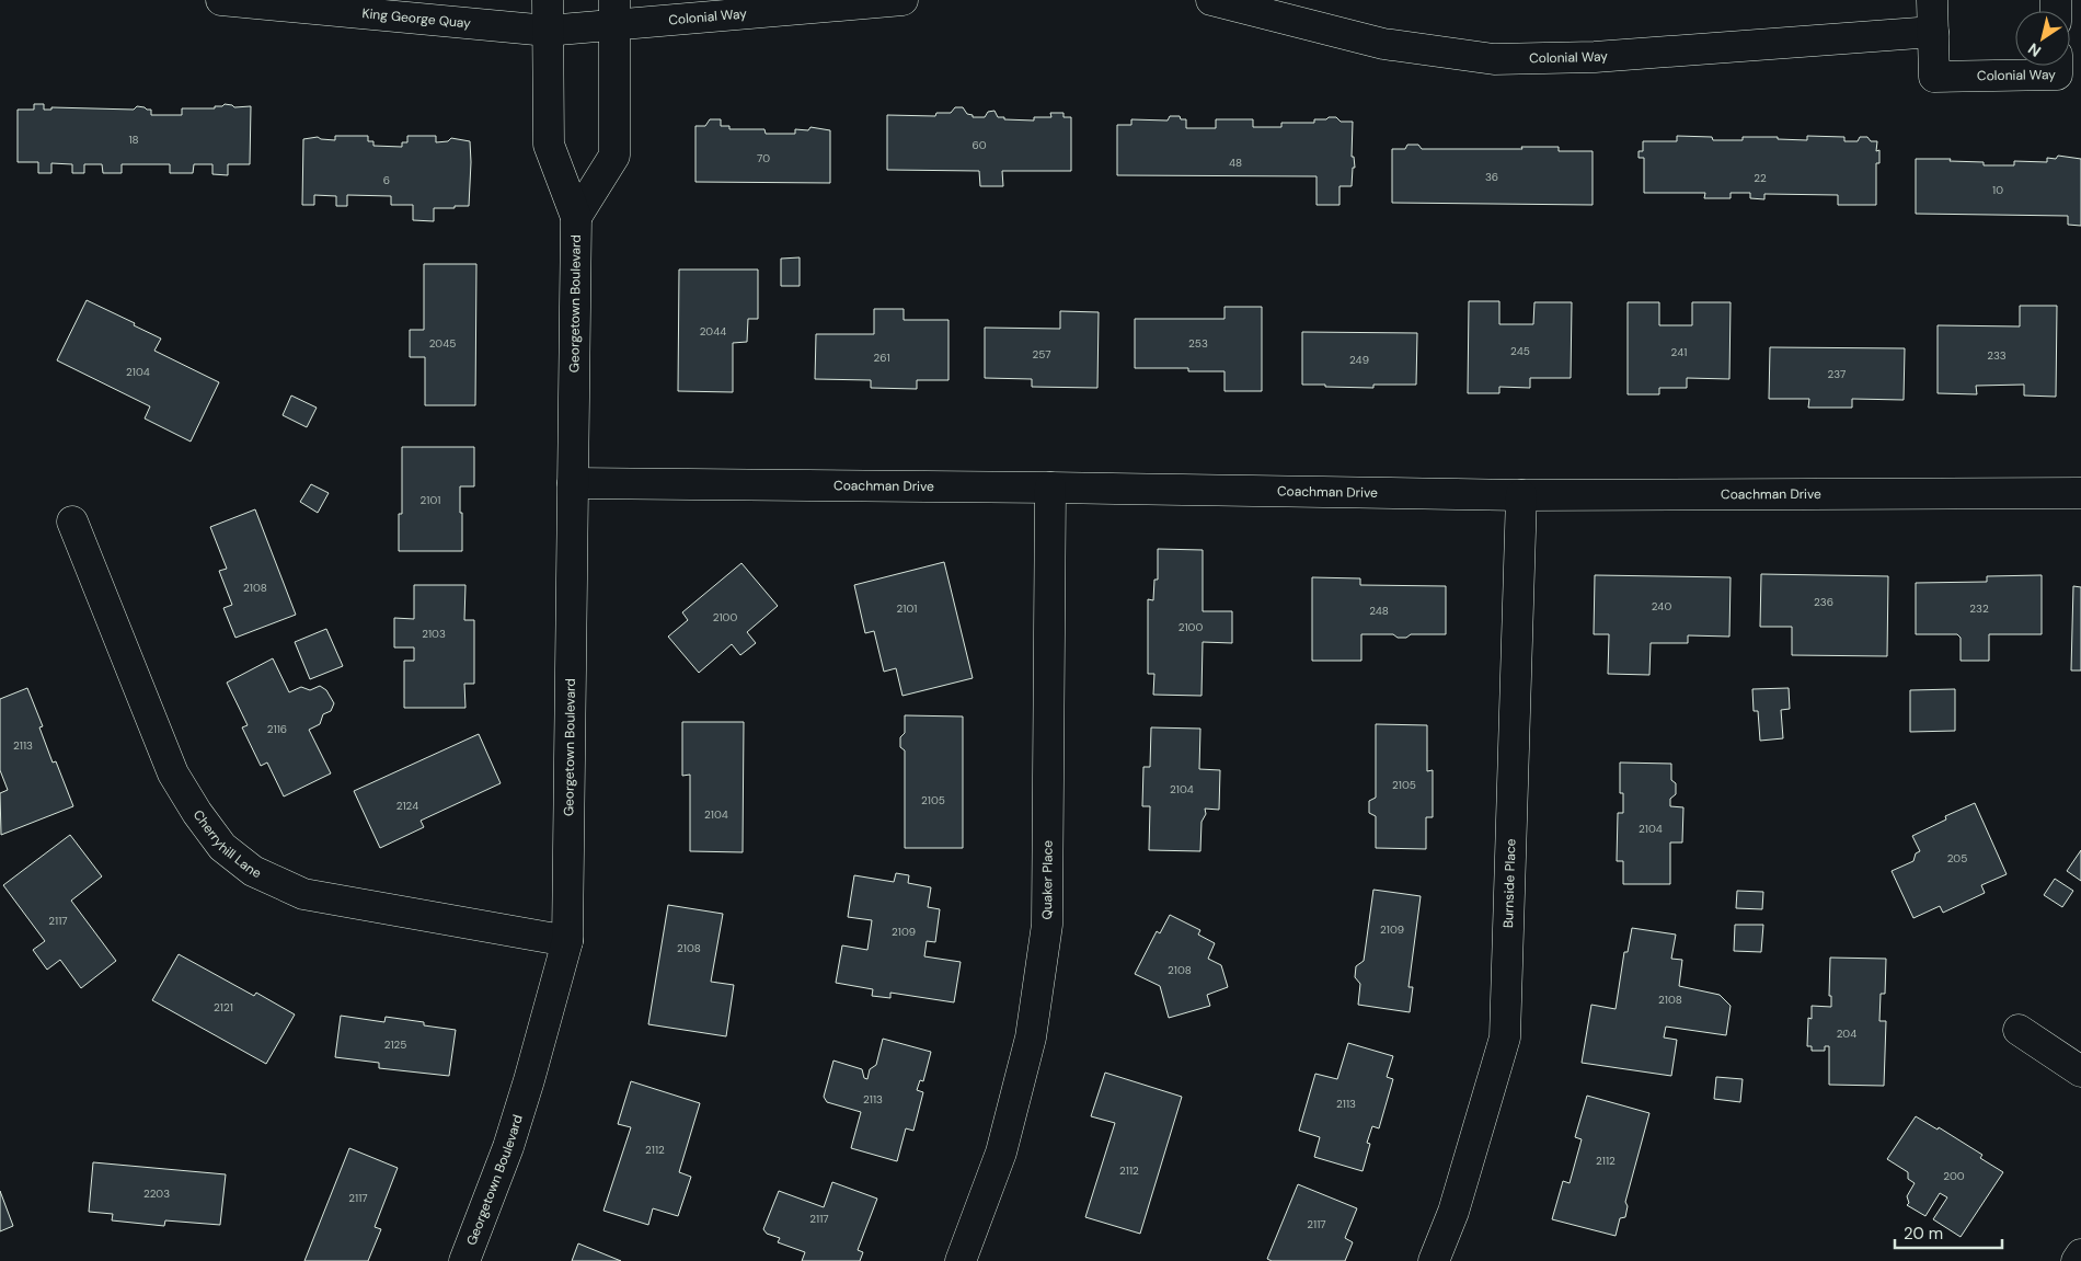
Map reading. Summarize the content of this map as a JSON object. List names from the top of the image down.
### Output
{
  "streets": {
    "street": [
      "Colonial Way",
      "King George Quay",
      "Georgetown Boulevard",
      "Coachman Drive",
      "Cherryhill Lane",
      "Quaker Place",
      "Burnside Place"
    ]
  },
  "crossings": [
    ["Colonial Way", "King George Quay"],
    ["Colonial Way", "Georgetown Boulevard"],
    ["King George Quay", "Georgetown Boulevard"],
    ["Georgetown Boulevard", "Coachman Drive"],
    ["Georgetown Boulevard", "Cherryhill Lane"],
    ["Coachman Drive", "Quaker Place"],
    ["Coachman Drive", "Burnside Place"]
  ],
  "house_numbers": [
    "18",
    "60",
    "70",
    "48",
    "36",
    "22",
    "6",
    "10",
    "2044",
    "2045",
    "253",
    "245",
    "241",
    "257",
    "233",
    "261",
    "249",
    "2104",
    "237",
    "2101",
    "2108",
    "236",
    "240",
    "2101",
    "232",
    "248",
    "2100",
    "2100",
    "2103",
    "2116",
    "2113",
    "2105",
    "2104",
    "2105",
    "2124",
    "2104",
    "2104",
    "205",
    "2117",
    "2109",
    "2109",
    "2108",
    "2108",
    "2108",
    "2121",
    "204",
    "2125",
    "2113",
    "2113",
    "2112",
    "2112",
    "2112",
    "200",
    "2203",
    "2117",
    "2117",
    "2117"
  ],
  "scale_bar": "20 m",
  "north": "bottom left"
}
